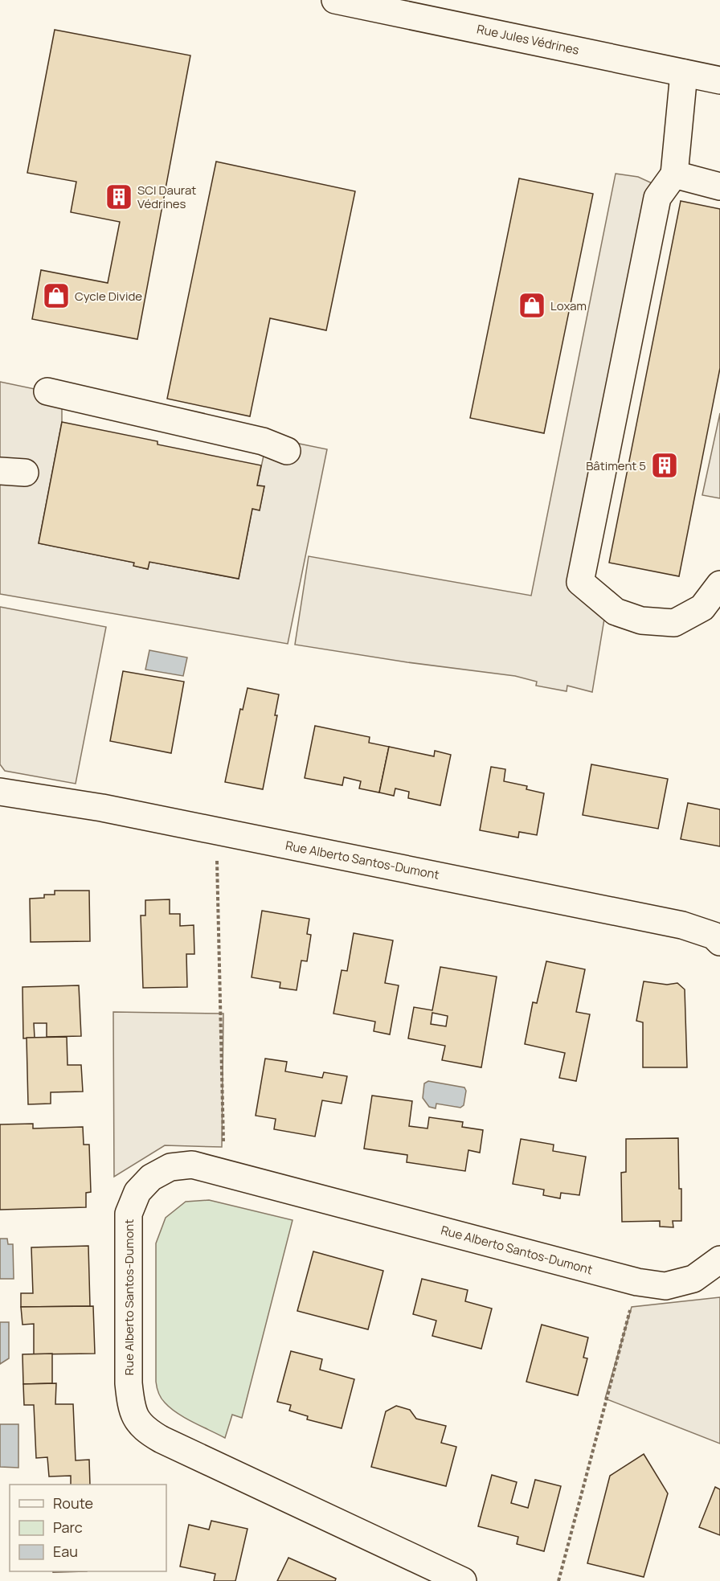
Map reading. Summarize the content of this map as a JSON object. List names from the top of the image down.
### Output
{
  "streets": {
    "street": ["Rue Jules Védrines", "Rue Alberto Santos-Dumont"]
  },
  "places": {
    "building": ["SCI Daurat Védrines", "Bâtiment 5"],
    "shop": ["Cycle Divide", "Loxam"]
  },
  "legend": ["Route", "Parc", "Eau"]
}
